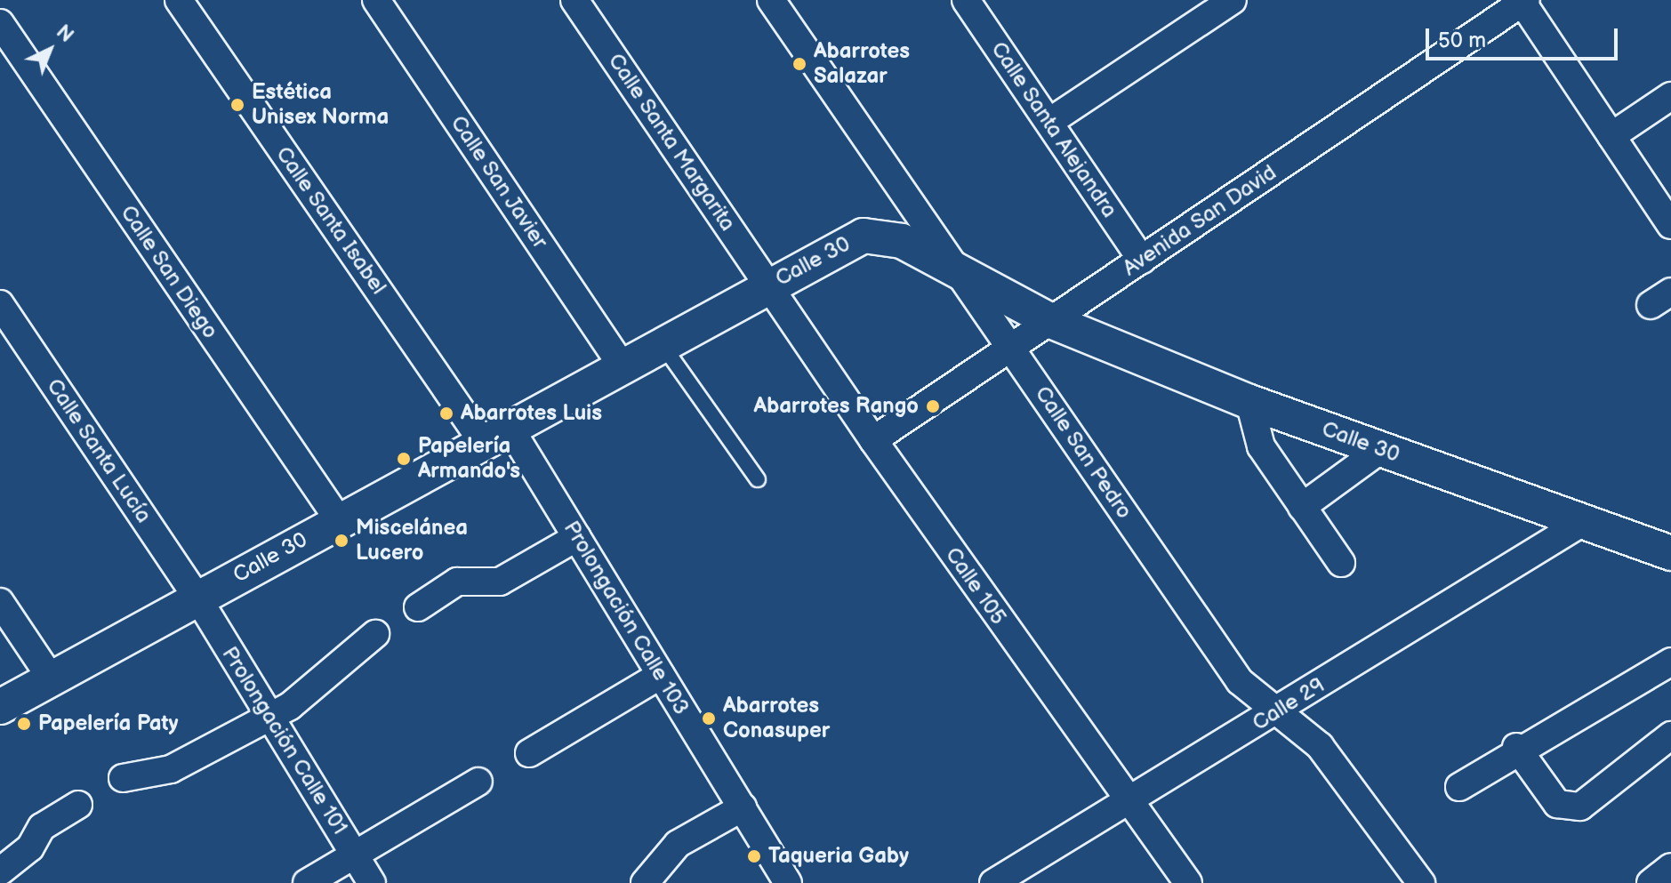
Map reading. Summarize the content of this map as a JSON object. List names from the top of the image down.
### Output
{
  "streets": {
    "street": [
      "Calle Santa Alejandra",
      "Calle Santa Margarita",
      "Calle San Javier",
      "Calle Santa Isabel",
      "Avenida San David",
      "Calle 30",
      "Calle San Diego",
      "Calle Santa Lucía",
      "Calle San Pedro",
      "Calle 105",
      "Prolongación Calle 103",
      "Calle 29",
      "Prolongación Calle 101"
    ]
  },
  "crossings": [
    ["Calle Santa Alejandra", "Avenida San David"],
    ["Calle Santa Margarita", "Calle 30"],
    ["Calle Santa Margarita", "Calle 105"],
    ["Calle San Javier", "Calle 30"],
    ["Calle Santa Isabel", "Calle 30"],
    ["Calle Santa Isabel", "Prolongación Calle 103"],
    ["Avenida San David", "Calle 30"],
    ["Avenida San David", "Calle San Pedro"],
    ["Avenida San David", "Calle 105"],
    ["Calle 30", "Calle San Diego"],
    ["Calle 30", "Calle Santa Lucía"],
    ["Calle 30", "Calle San Pedro"],
    ["Calle 30", "Calle 105"],
    ["Calle 30", "Prolongación Calle 103"],
    ["Calle 30", "Calle 29"],
    ["Calle 30", "Prolongación Calle 101"],
    ["Calle Santa Lucía", "Prolongación Calle 101"],
    ["Calle San Pedro", "Calle 29"],
    ["Calle 105", "Calle 29"]
  ],
  "places": [
    "Abarrotes Salazar",
    "Estética Unisex Norma",
    "Abarrotes Rango",
    "Abarrotes Luis",
    "Papelería Armando's",
    "Miscelánea Lucero",
    "Abarrotes Conasuper",
    "Papelería Paty",
    "Taqueria Gaby"
  ],
  "scale_bar": "50 m",
  "north": "top right"
}
